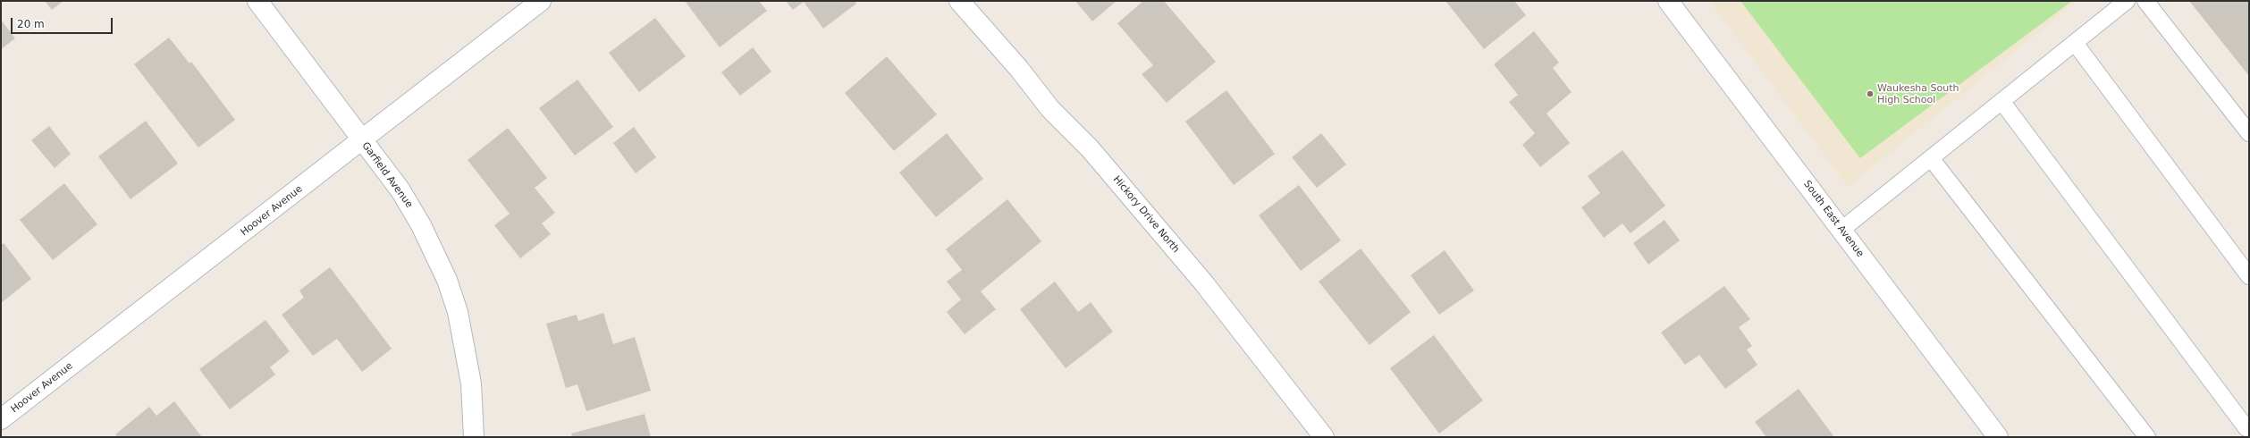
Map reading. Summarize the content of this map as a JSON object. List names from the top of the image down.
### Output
{
  "streets": {
    "street": [
      "Garfield Avenue",
      "Hoover Avenue",
      "Hickory Drive North",
      "South East Avenue"
    ]
  },
  "crossings": [
    ["Garfield Avenue", "Hoover Avenue"]
  ],
  "places": ["Waukesha South High School"],
  "scale_bar": "20 m"
}
